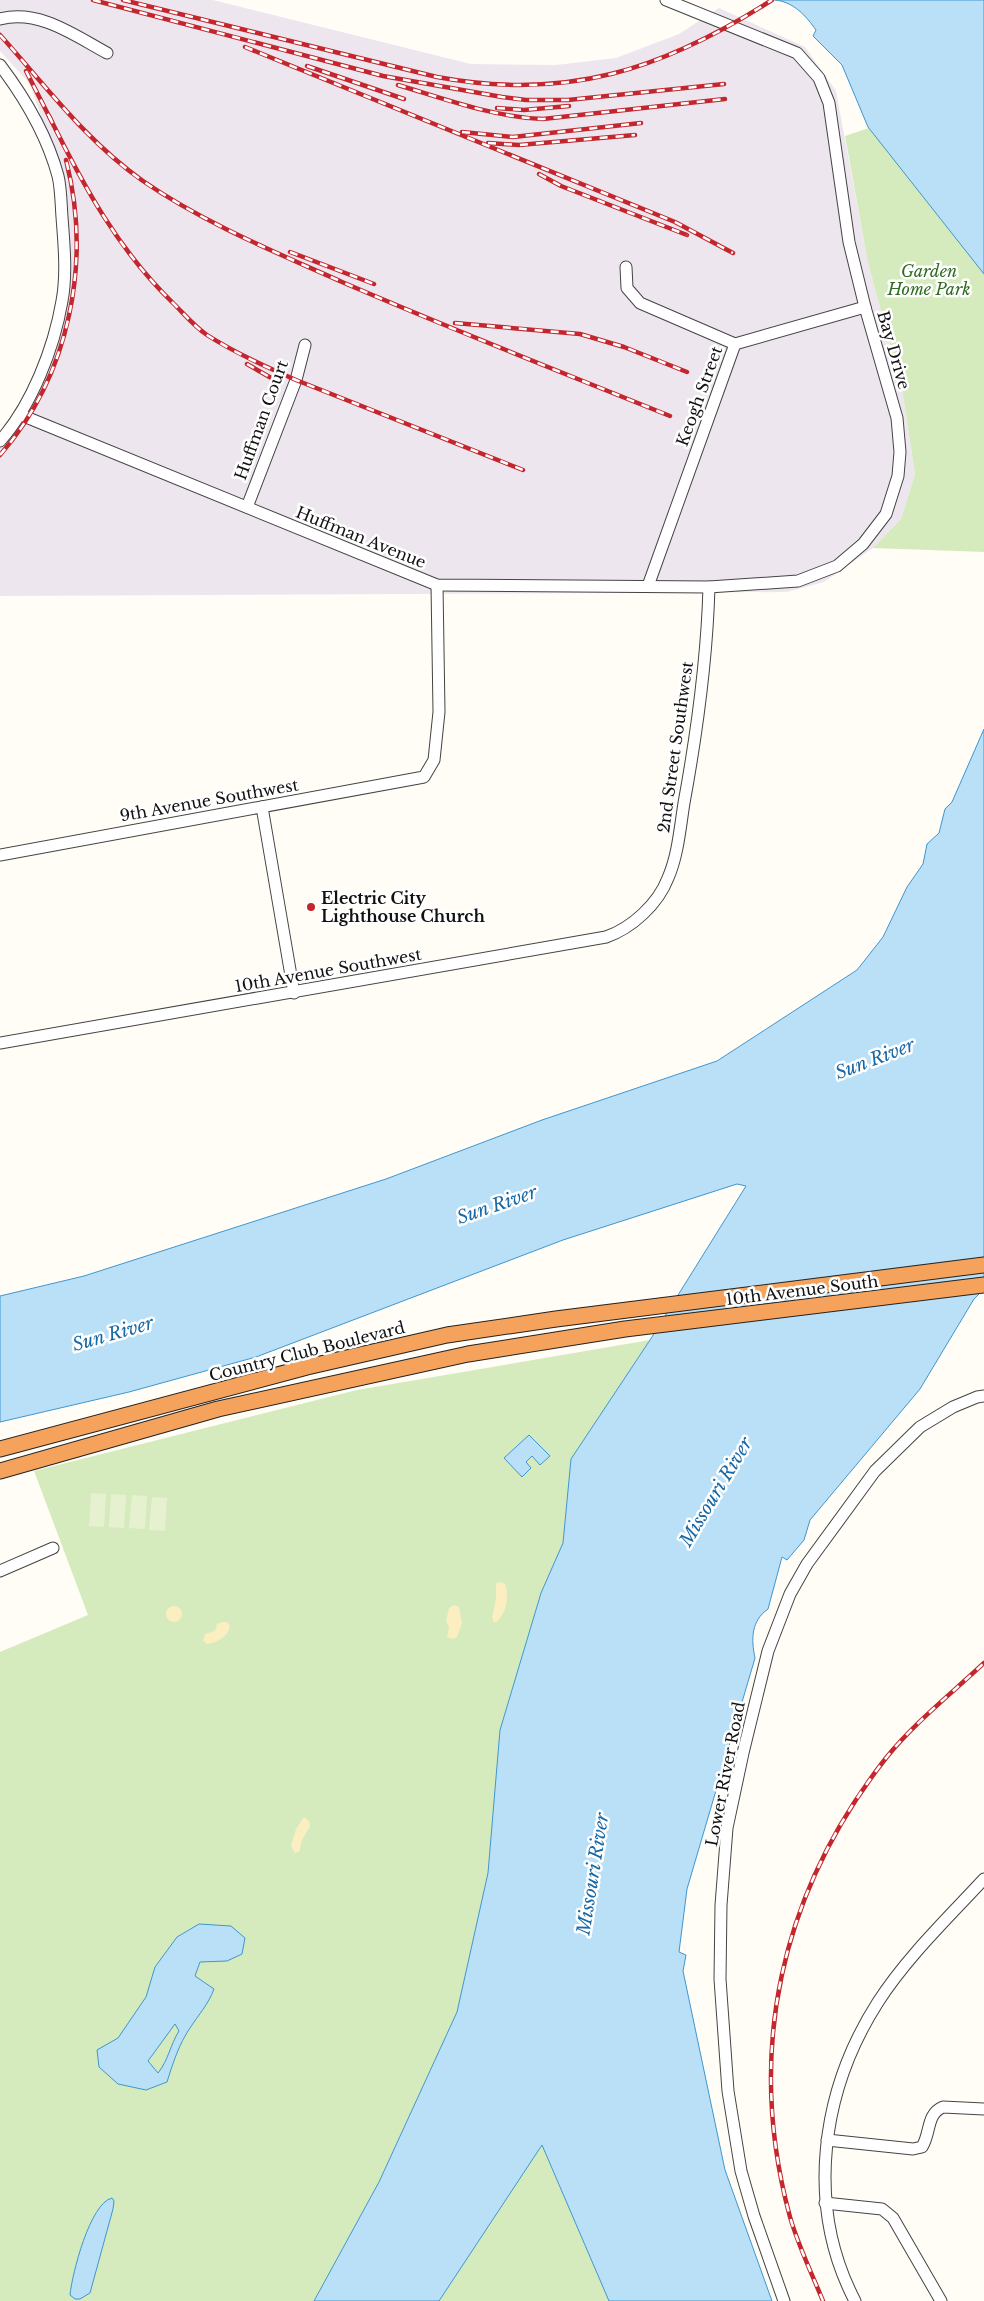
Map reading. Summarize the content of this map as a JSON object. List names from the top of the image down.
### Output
{
  "streets": {
    "highway": ["10th Avenue South", "Country Club Boulevard"],
    "street": [
      "Bay Drive",
      "Keogh Street",
      "Huffman Court",
      "Huffman Avenue",
      "2nd Street Southwest",
      "9th Avenue Southwest",
      "10th Avenue Southwest",
      "Lower River Road"
    ]
  },
  "crossings": [
    ["Bay Drive", "Keogh Street"],
    ["Bay Drive", "Huffman Avenue"],
    ["Bay Drive", "2nd Street Southwest"],
    ["Keogh Street", "Huffman Avenue"],
    ["Huffman Court", "Huffman Avenue"],
    ["Huffman Avenue", "2nd Street Southwest"],
    ["Huffman Avenue", "9th Avenue Southwest"],
    ["2nd Street Southwest", "10th Avenue Southwest"],
    ["10th Avenue South", "Country Club Boulevard"]
  ],
  "water": ["Sun River", "Missouri River"],
  "parks": ["Garden Home Park"],
  "places": ["Electric City Lighthouse Church"]
}
